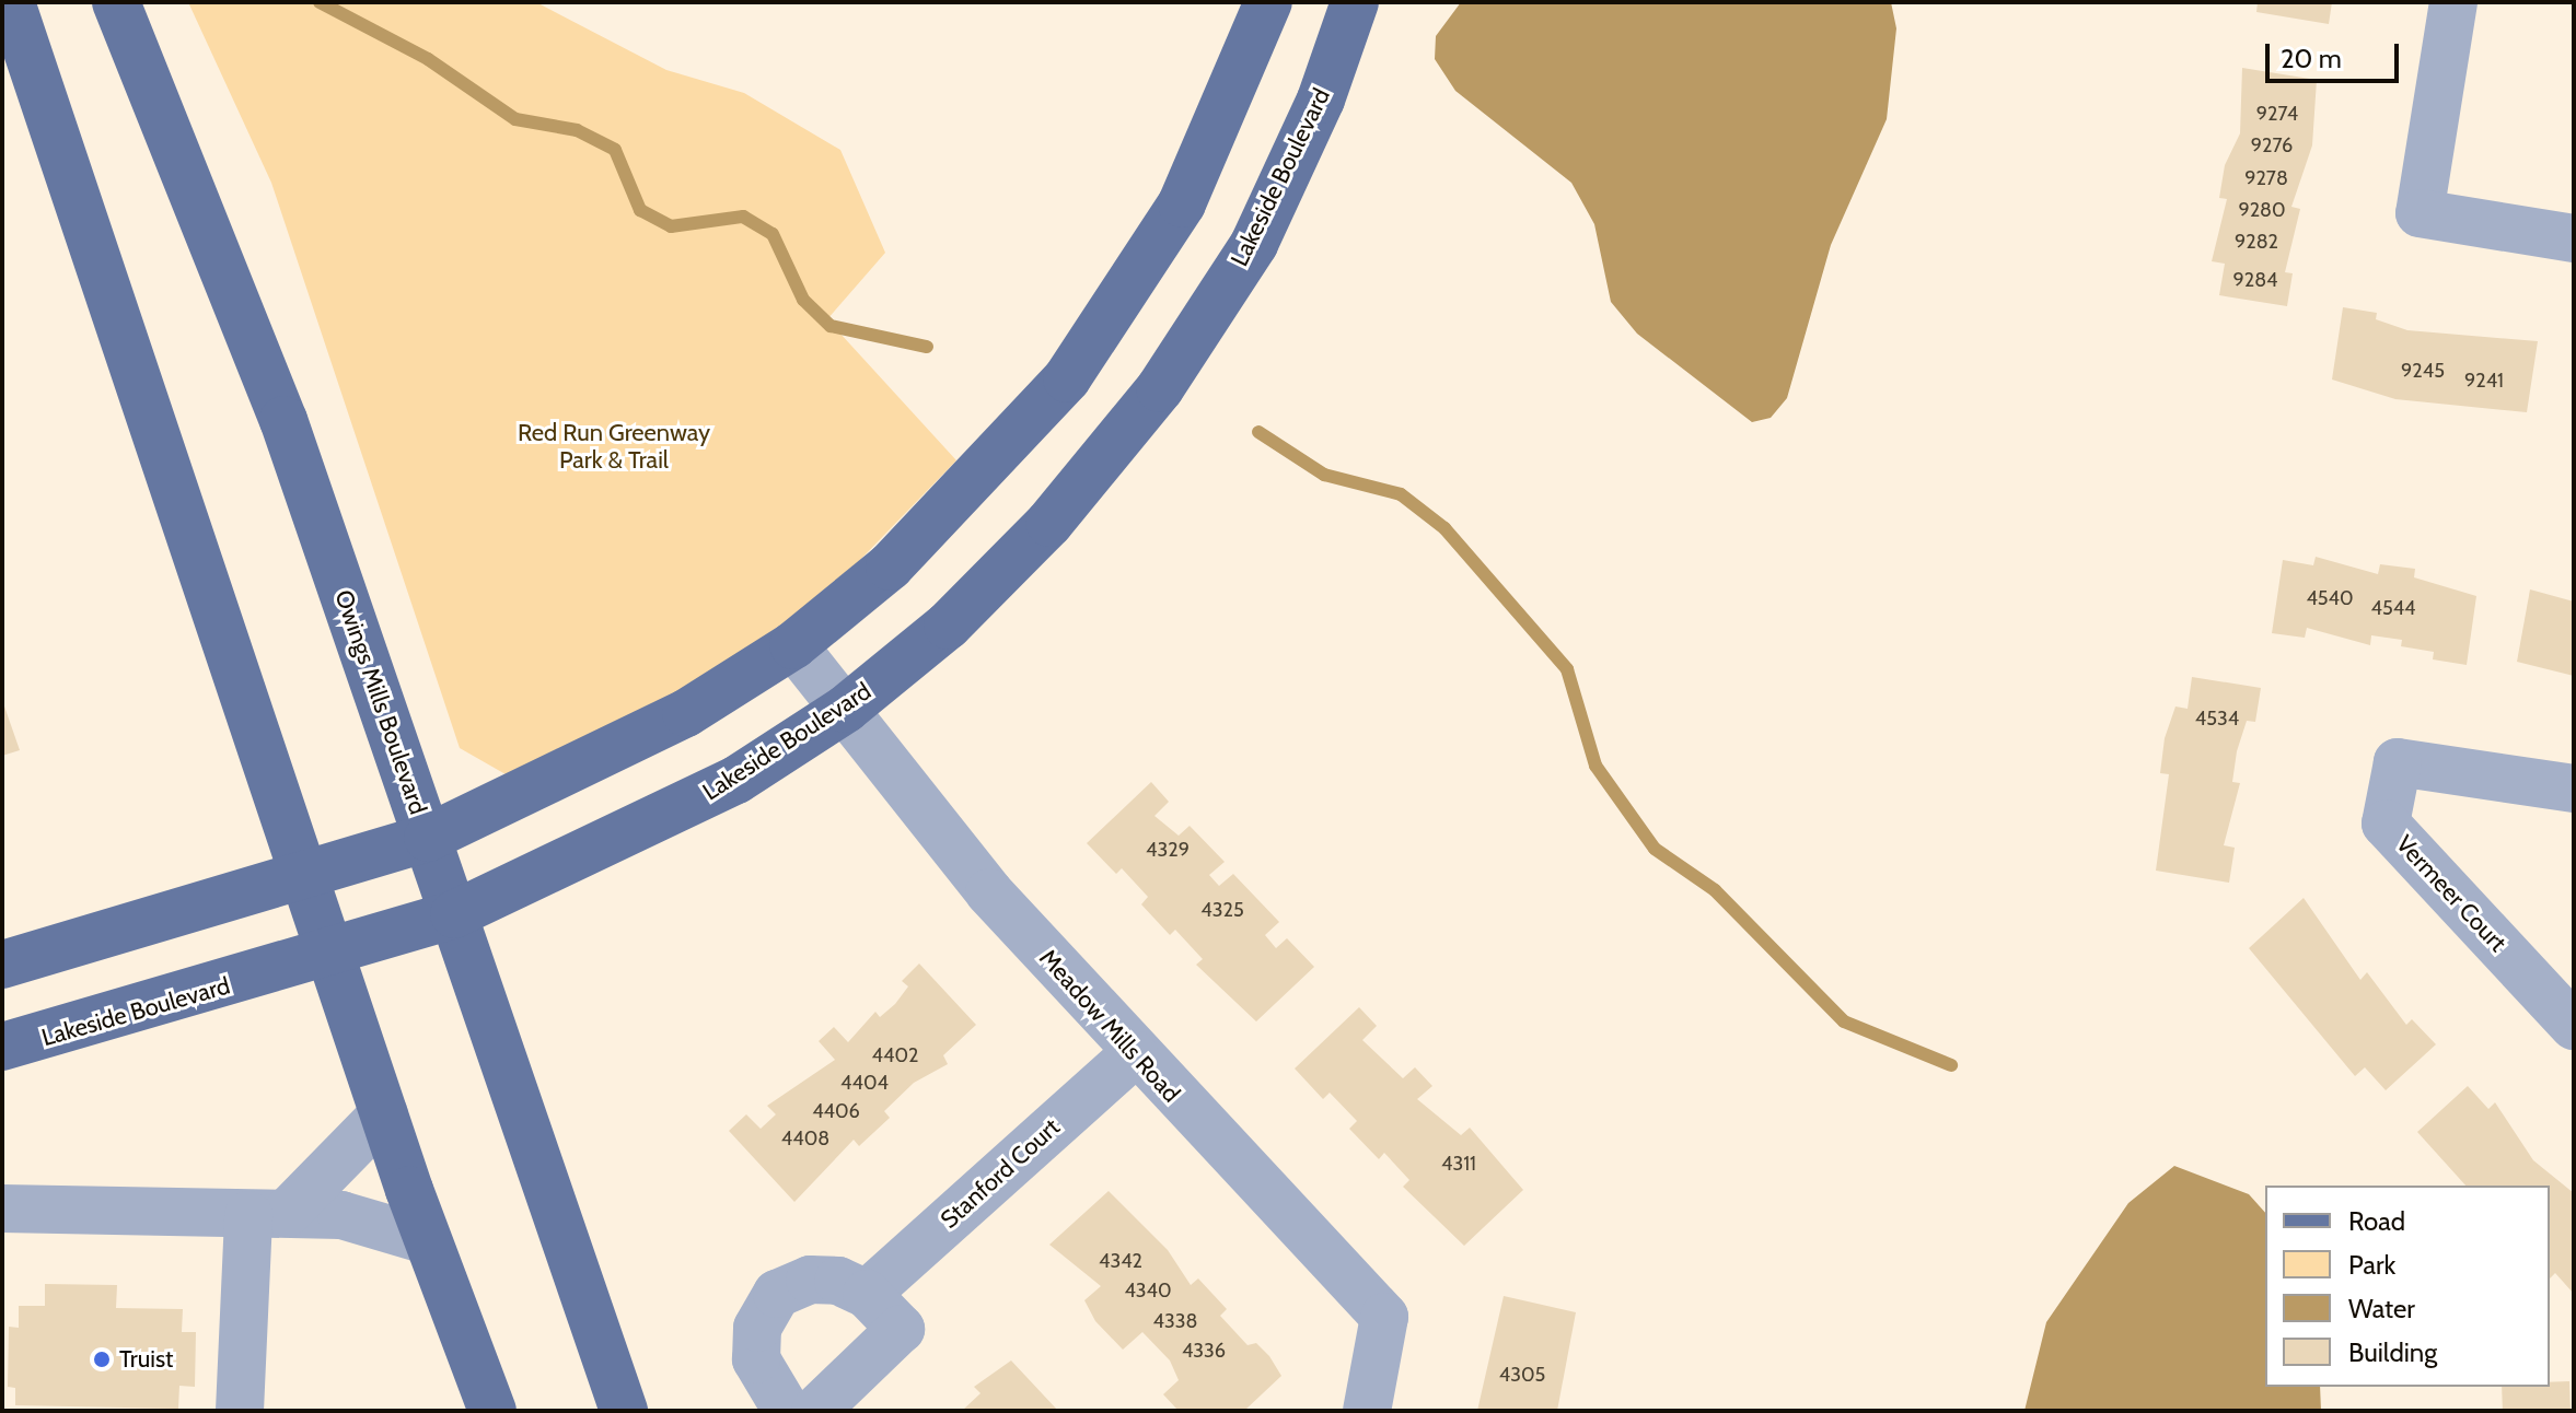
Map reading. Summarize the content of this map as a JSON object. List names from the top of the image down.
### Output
{
  "streets": {
    "main road": ["Lakeside Boulevard", "Owings Mills Boulevard"],
    "street": ["Vermeer Court", "Meadow Mills Road", "Stanford Court"]
  },
  "crossings": [
    ["Lakeside Boulevard", "Owings Mills Boulevard"],
    ["Lakeside Boulevard", "Meadow Mills Road"],
    ["Meadow Mills Road", "Stanford Court"]
  ],
  "parks": ["Red Run Greenway Park & Trail"],
  "places": ["Truist"],
  "house_numbers": [
    "9274",
    "9276",
    "9278",
    "9280",
    "9282",
    "9284",
    "9245",
    "9241",
    "4540",
    "4544",
    "4534",
    "4329",
    "4325",
    "4402",
    "4404",
    "4406",
    "4408",
    "4311",
    "4342",
    "4340",
    "4338",
    "4336",
    "4305"
  ],
  "legend": [
    "Road",
    "Park",
    "Water",
    "Building"
  ],
  "scale_bar": "20 m"
}
